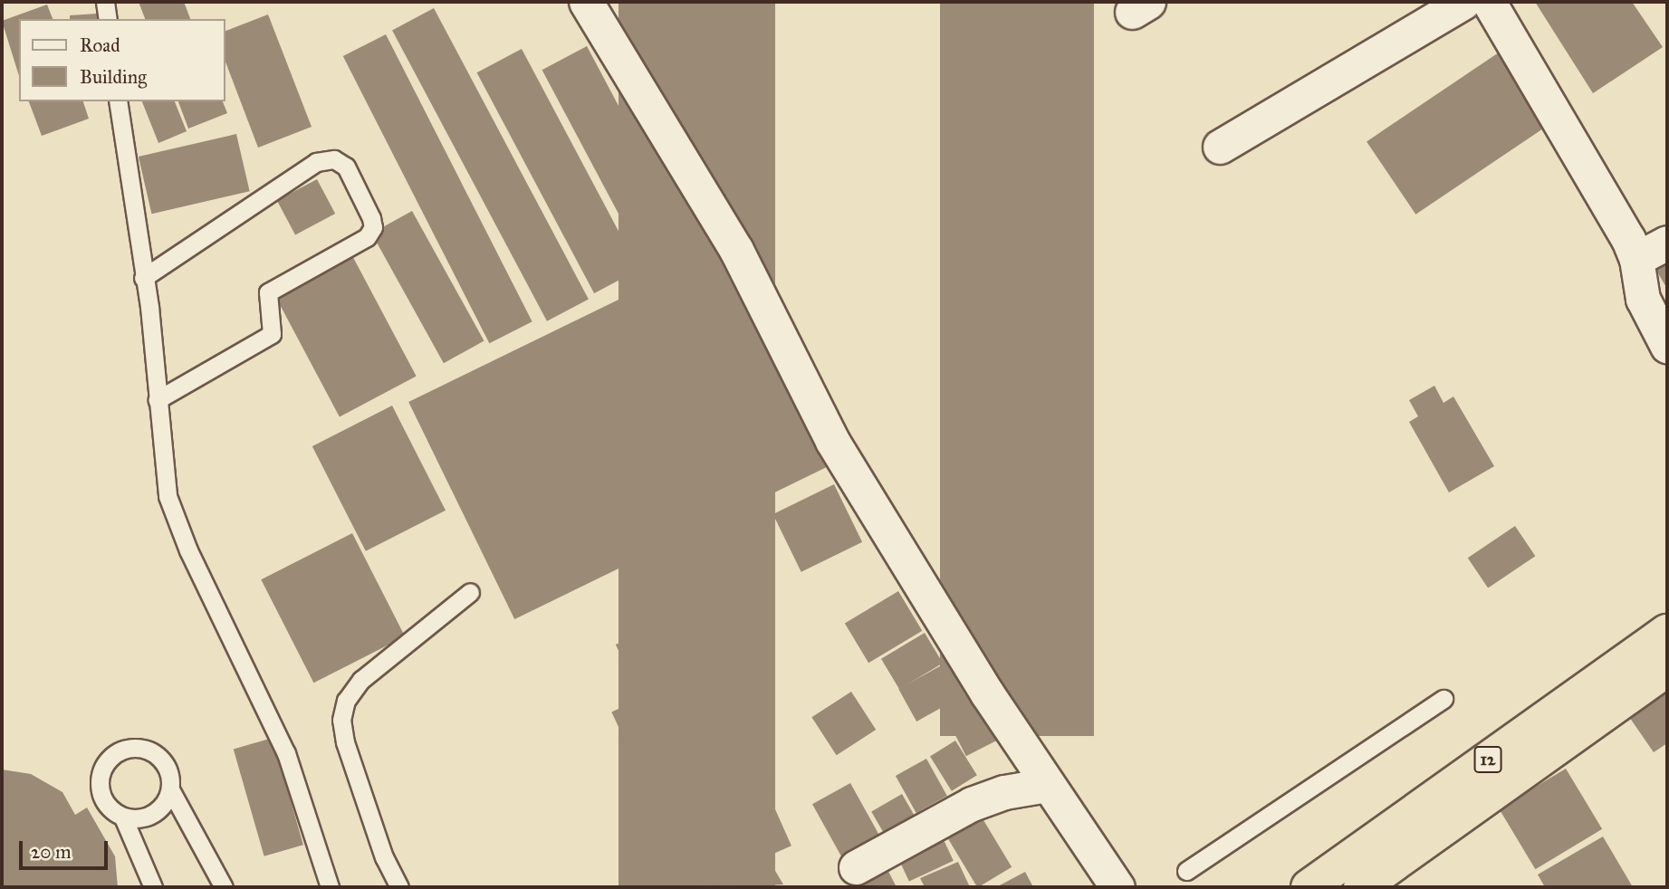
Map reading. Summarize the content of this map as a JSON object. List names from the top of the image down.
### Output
{
  "streets": {
    "highway": ["12"]
  },
  "legend": ["Road", "Building"],
  "scale_bar": "20 m"
}
